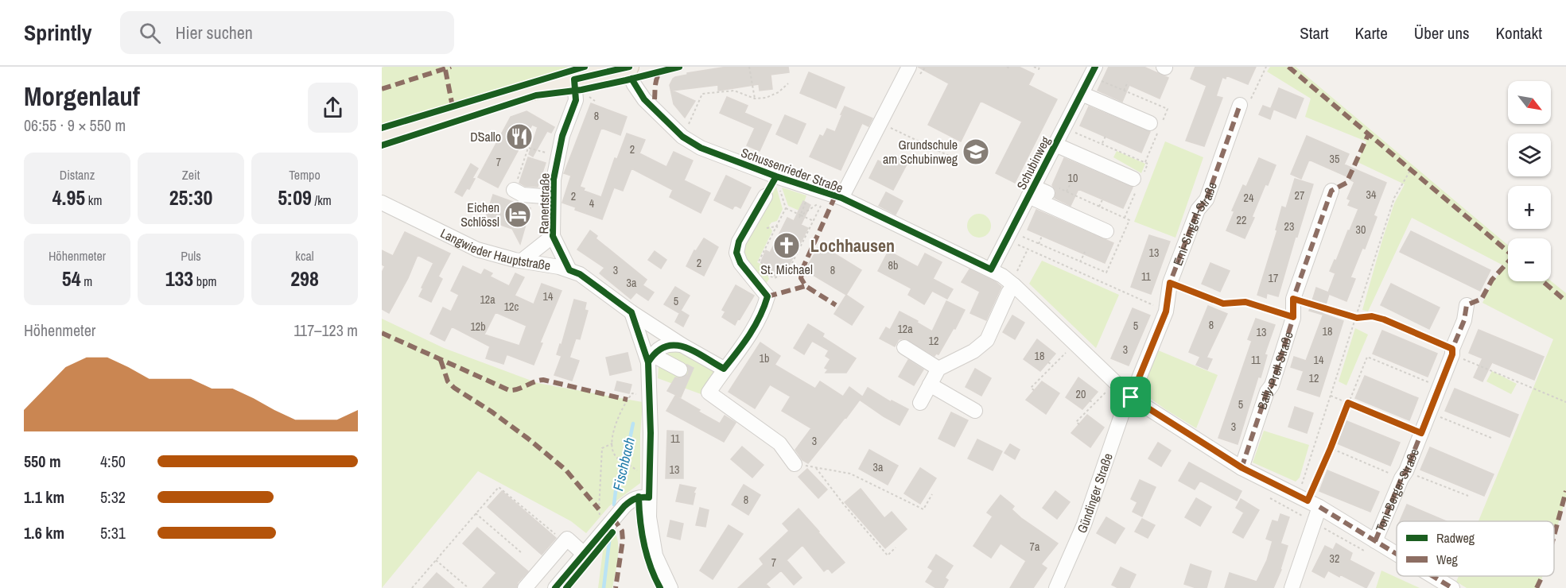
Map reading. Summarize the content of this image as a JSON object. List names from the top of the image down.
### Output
{
  "streets": {
    "street": [
      "Schubinweg",
      "Schussenrieder Straße",
      "Ranertstraße",
      "Erni-Singerl-Straße",
      "Langwieder Hauptstraße",
      "Bally-Prell-Straße",
      "Toni-Berger-Straße",
      "Gündinger Straße"
    ]
  },
  "crossings": [
    ["Schubinweg", "Schussenrieder Straße"],
    ["Schussenrieder Straße", "Erni-Singerl-Straße"],
    ["Schussenrieder Straße", "Bally-Prell-Straße"],
    ["Schussenrieder Straße", "Toni-Berger-Straße"],
    ["Schussenrieder Straße", "Gündinger Straße"],
    ["Ranertstraße", "Langwieder Hauptstraße"],
    ["Erni-Singerl-Straße", "Gündinger Straße"]
  ],
  "districts": ["Lochhausen"],
  "water": ["Fischbach"],
  "places": {
    "restaurant": ["D´Sallo"],
    "school or university": ["Grundschule am Schubinweg"],
    "hotel": ["Eichen Schlössl"],
    "church": ["St. Michael"]
  },
  "house_numbers": [
    "8",
    "2",
    "35",
    "7",
    "10",
    "34",
    "27",
    "2",
    "24",
    "4",
    "22",
    "23",
    "30",
    "13",
    "2",
    "8b",
    "3",
    "8",
    "11",
    "17",
    "3a",
    "14",
    "12a",
    "5",
    "12c",
    "8",
    "5",
    "12b",
    "12a",
    "18",
    "13",
    "12",
    "3",
    "18",
    "1b",
    "11",
    "14",
    "12",
    "20",
    "5",
    "3",
    "11",
    "3",
    "3a",
    "13",
    "8",
    "7a",
    "32",
    "7"
  ],
  "legend": ["Radweg", "Weg"],
  "north": "bottom right",
  "page": {
    "header": "Sprintly",
    "search": "Hier suchen",
    "nav": [
      "Start",
      "Karte",
      "Über uns",
      "Kontakt"
    ],
    "heading": ["Morgenlauf", "06:55 · 9 × 550 m"],
    "map_buttons": ["+", "−"],
    "stats": [
      ["Distanz", "4.95 km"],
      ["Zeit", "25:30"],
      ["Tempo", "5:09 /km"],
      ["Höhenmeter", "54 m"],
      ["Puls", "133 bpm"],
      ["kcal", "298"]
    ],
    "chart": ["Höhenmeter", "117–123 m"],
    "list": [
      {
        "name": "550 m",
        "note": "4:50"
      },
      {
        "name": "1.1 km",
        "note": "5:32"
      },
      {
        "name": "1.6 km",
        "note": "5:31"
      }
    ]
  }
}
